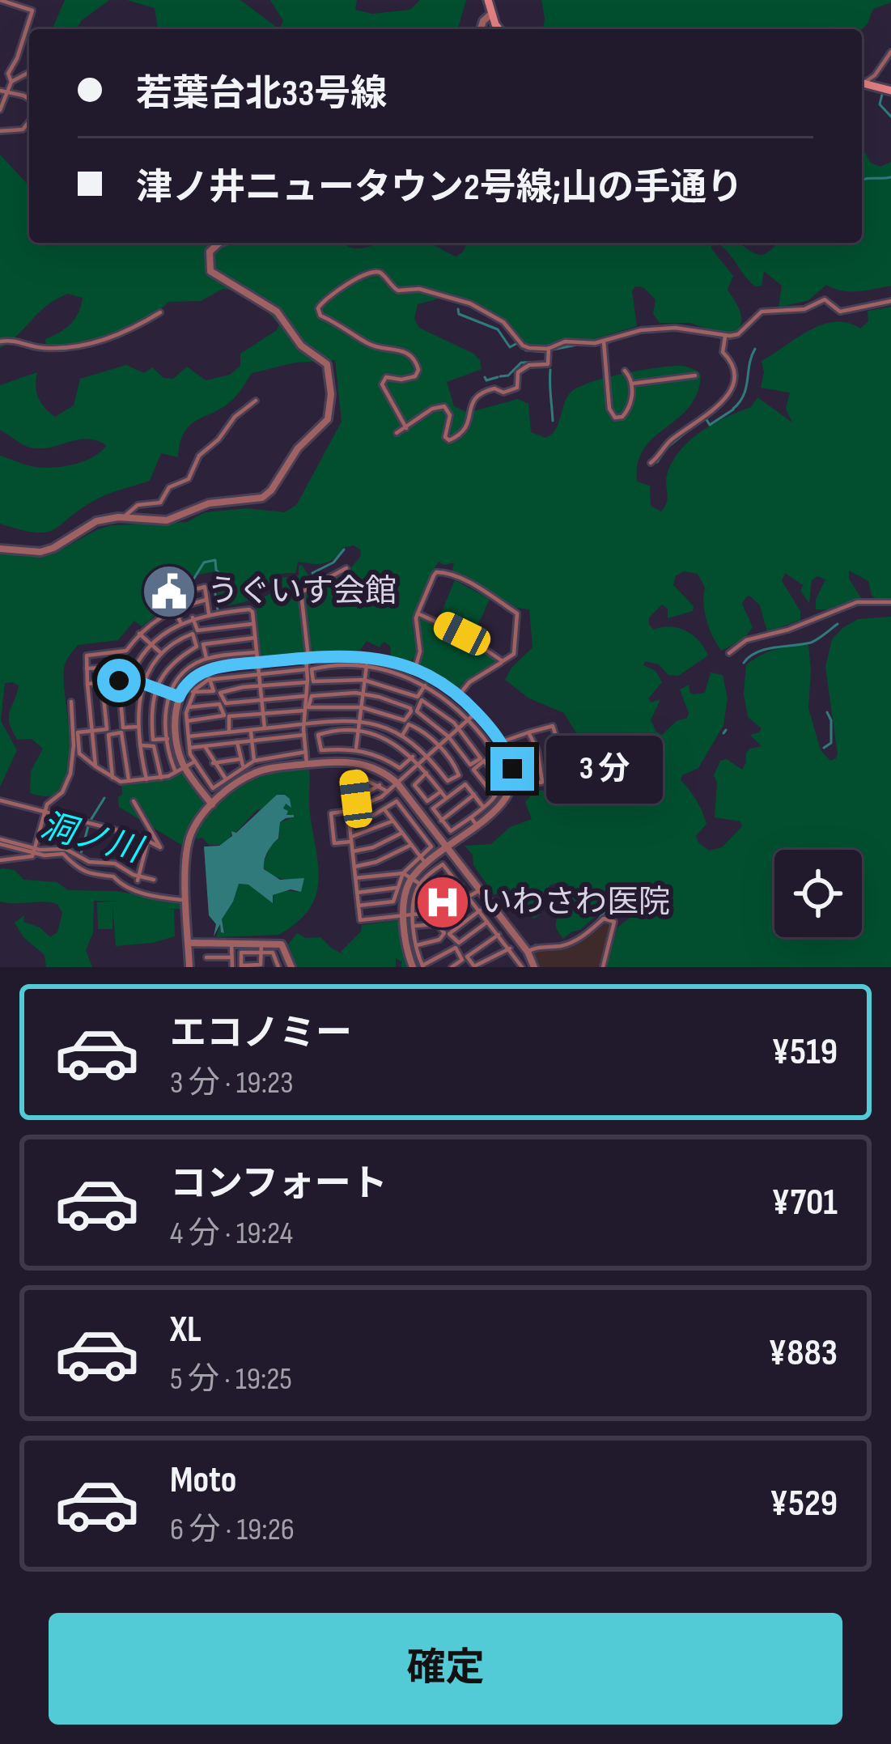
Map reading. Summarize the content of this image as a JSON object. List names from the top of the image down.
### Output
{
  "water": ["洞ノ川"],
  "places": {
    "public building": ["うぐいす会館"],
    "hospital": ["いわさわ医院"]
  },
  "page": {
    "banner": ["若葉台北33号線", "津ノ井ニュータウン2号線;山の手通り"],
    "bubble": "3 分",
    "list": [
      {
        "name": "エコノミー",
        "note": "3 分 · 19:23",
        "value": "¥519"
      },
      {
        "name": "コンフォート",
        "note": "4 分 · 19:24",
        "value": "¥701"
      },
      {
        "name": "XL",
        "note": "5 分 · 19:25",
        "value": "¥883"
      },
      {
        "name": "Moto",
        "note": "6 分 · 19:26",
        "value": "¥529"
      }
    ],
    "buttons": "確定"
  }
}
